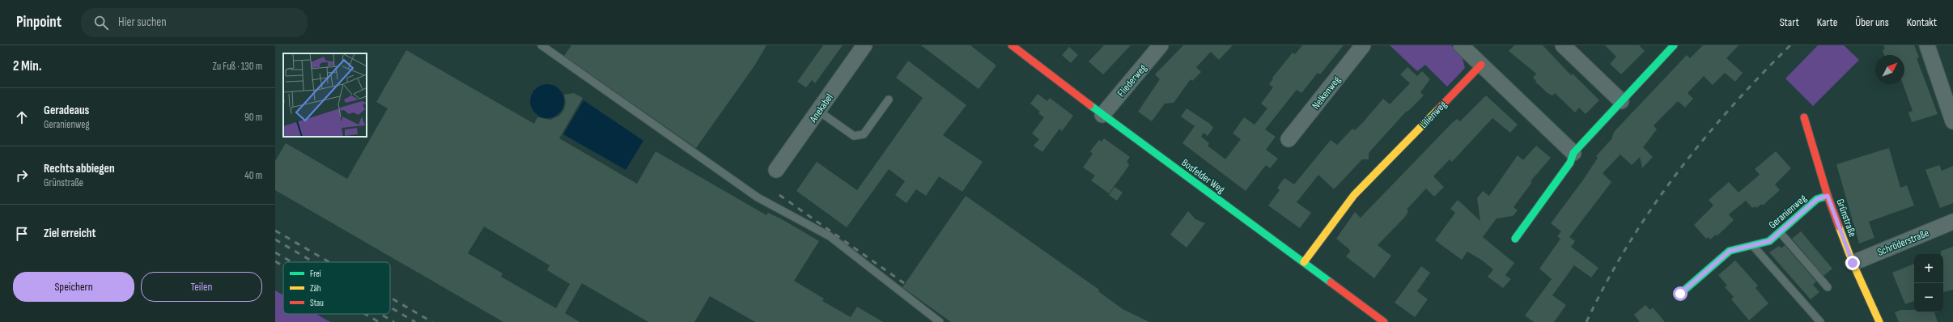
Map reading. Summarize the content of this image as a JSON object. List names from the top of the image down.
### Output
{
  "streets": {
    "street": [
      "Fliederweg",
      "Nelkenweg",
      "Anekabel",
      "Lilienweg",
      "Bosfelder Weg",
      "Geranienweg",
      "Grünstraße",
      "Schröderstraße"
    ]
  },
  "crossings": [
    ["Fliederweg", "Bosfelder Weg"],
    ["Lilienweg", "Bosfelder Weg"],
    ["Geranienweg", "Grünstraße"],
    ["Grünstraße", "Schröderstraße"]
  ],
  "legend": ["Frei", "Zäh", "Stau"],
  "north": "top right",
  "page": {
    "header": "Pinpoint",
    "search": "Hier suchen",
    "nav": [
      "Start",
      "Karte",
      "Über uns",
      "Kontakt"
    ],
    "heading": ["2 Min.", "Zu Fuß · 130 m"],
    "list": [
      ["Geradeaus", "Geranienweg", "90 m"],
      ["Rechts abbiegen", "Grünstraße", "40 m"],
      "Ziel erreicht"
    ],
    "map_buttons": ["+", "−"],
    "buttons": ["Speichern", "Teilen"]
  }
}
